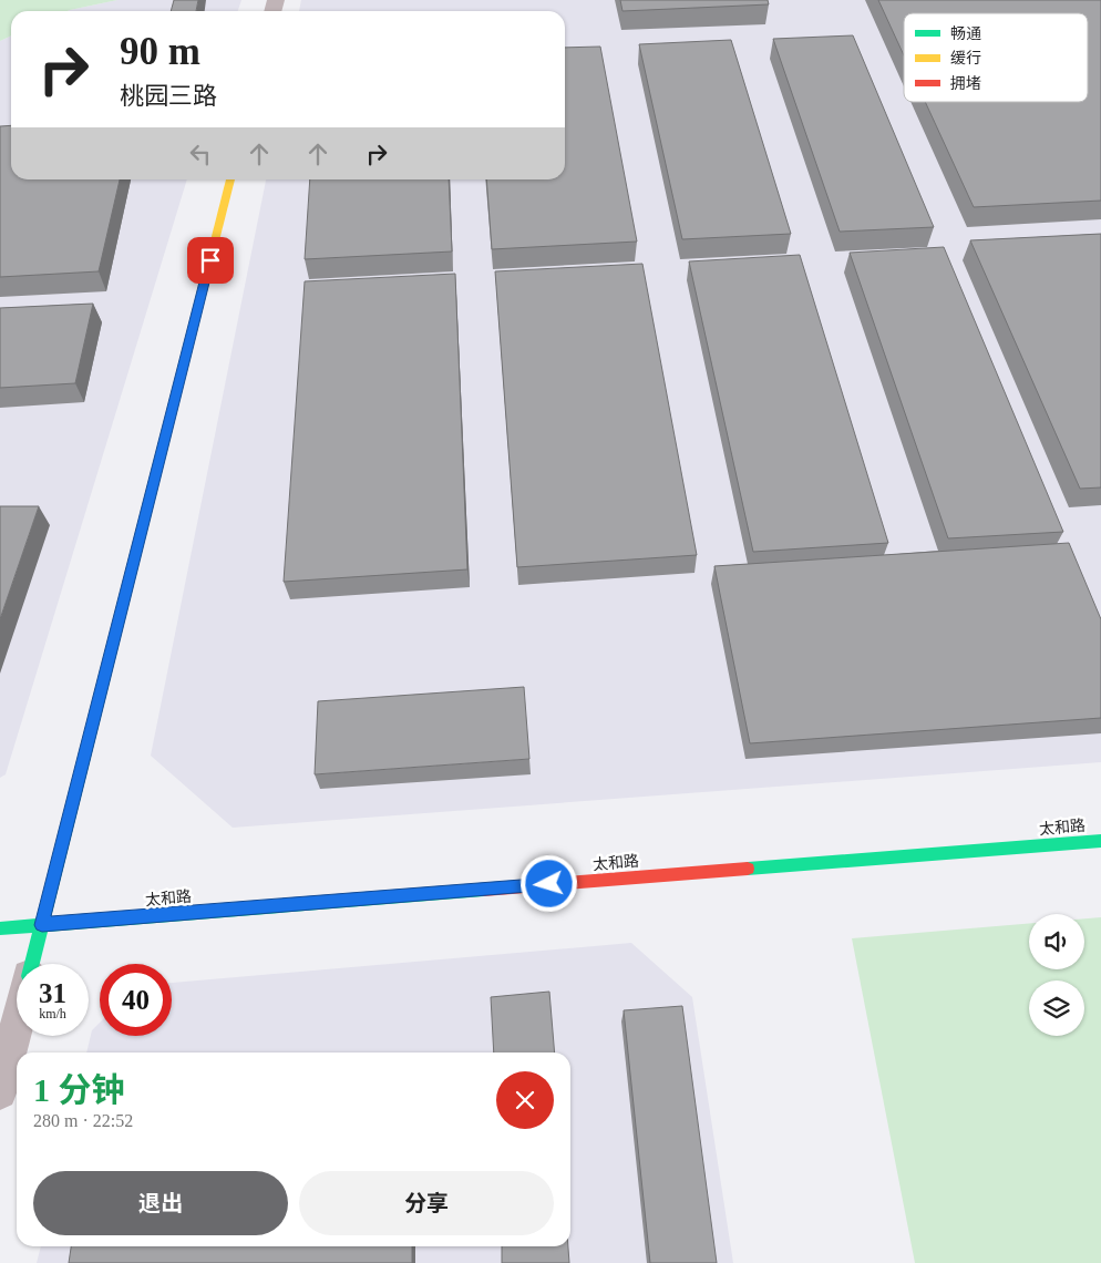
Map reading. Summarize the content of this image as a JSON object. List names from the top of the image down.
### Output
{
  "streets": {
    "street": ["太和路"]
  },
  "legend": ["畅通", "缓行", "拥堵"],
  "page": {
    "turn": ["90 m", "桃园三路"],
    "speed": "31 km/h",
    "limit": "40",
    "heading": ["1 分钟", "280 m · 22:52"],
    "buttons": ["退出", "分享"]
  }
}
